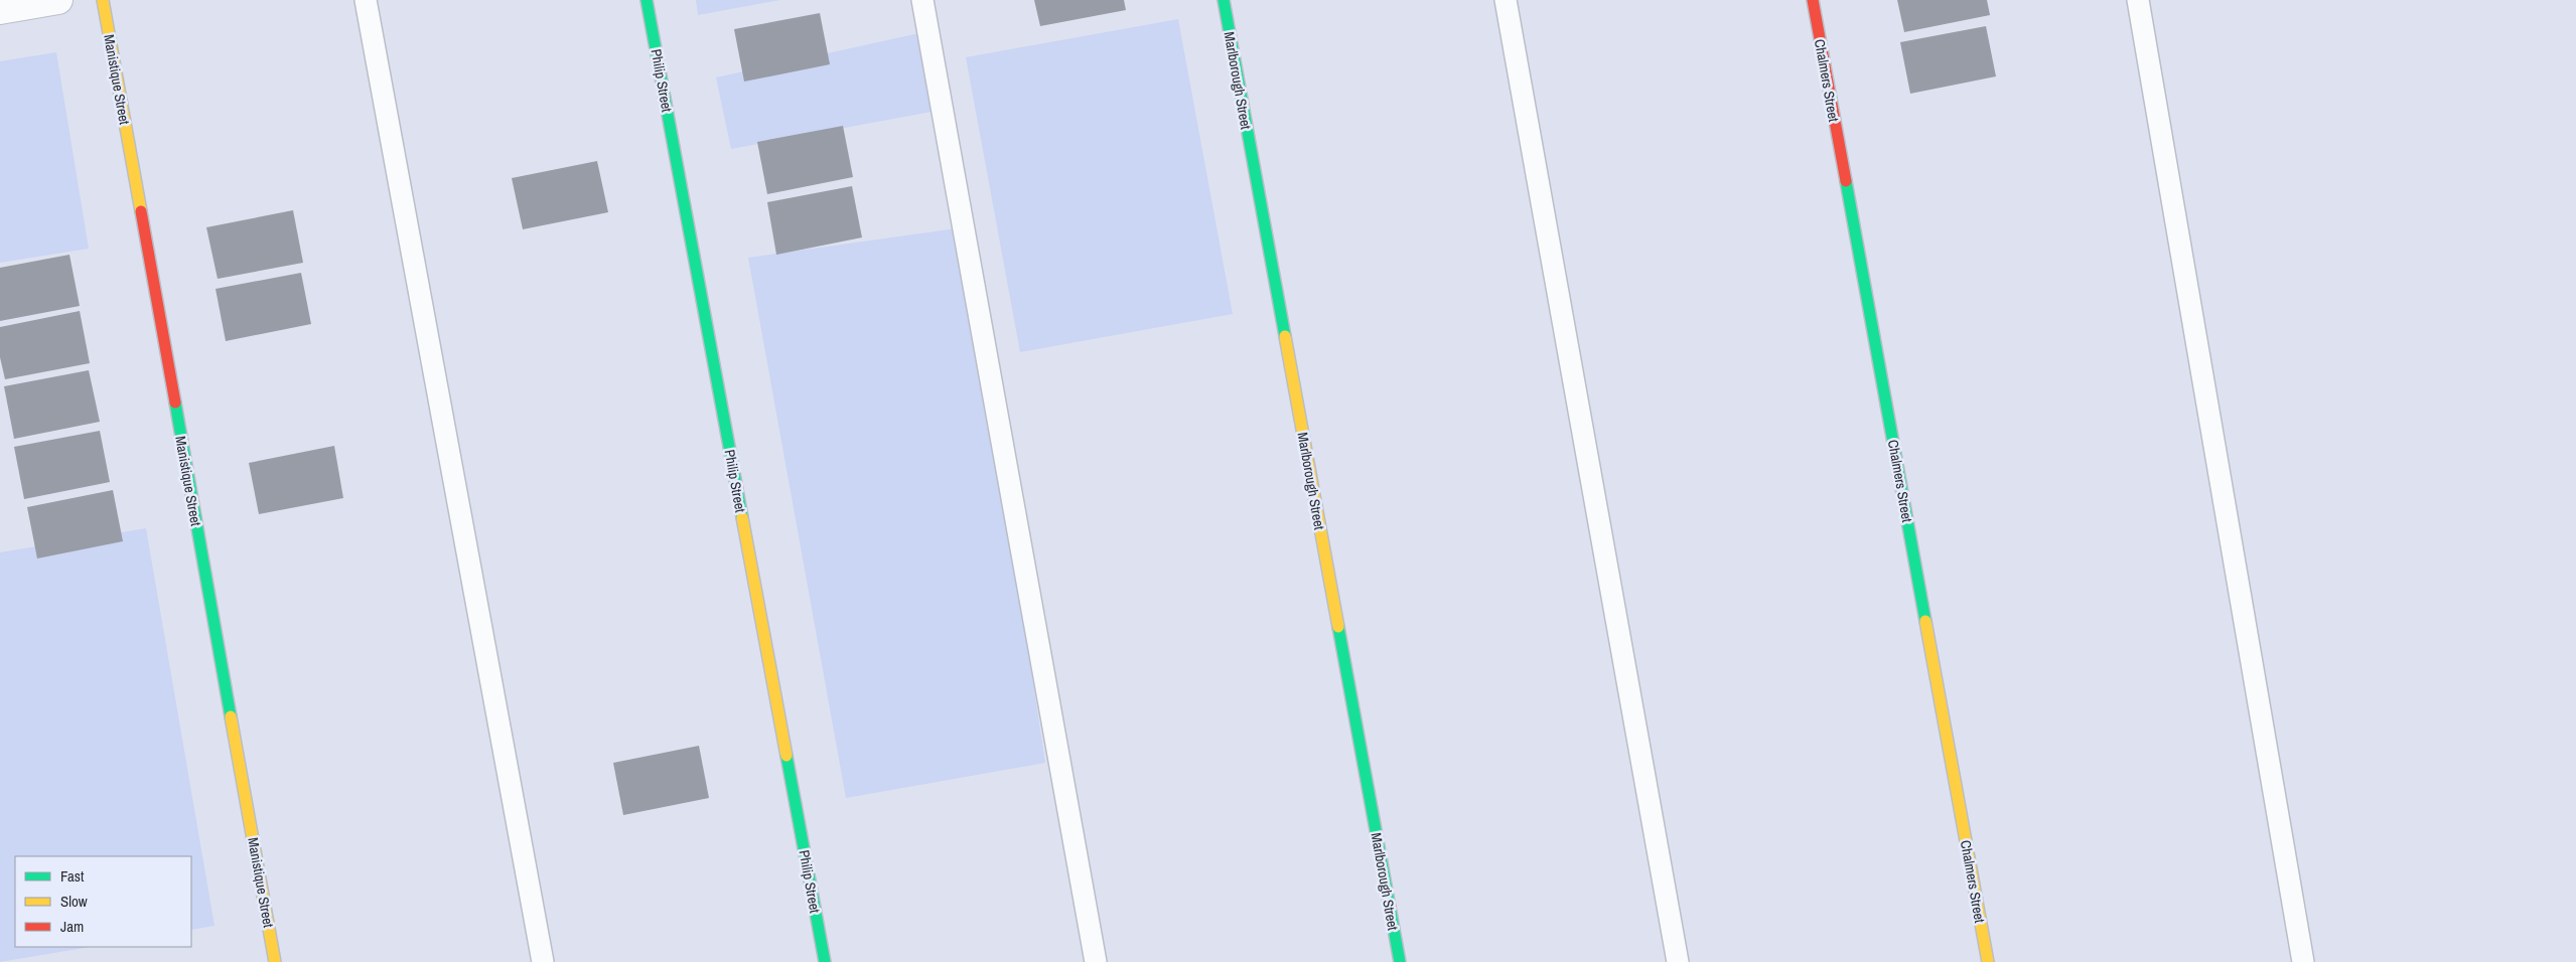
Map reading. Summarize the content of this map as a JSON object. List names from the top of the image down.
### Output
{
  "streets": {
    "street": [
      "Manistique Street",
      "Philip Street",
      "Marlborough Street",
      "Chalmers Street"
    ]
  },
  "legend": ["Fast", "Slow", "Jam"]
}
